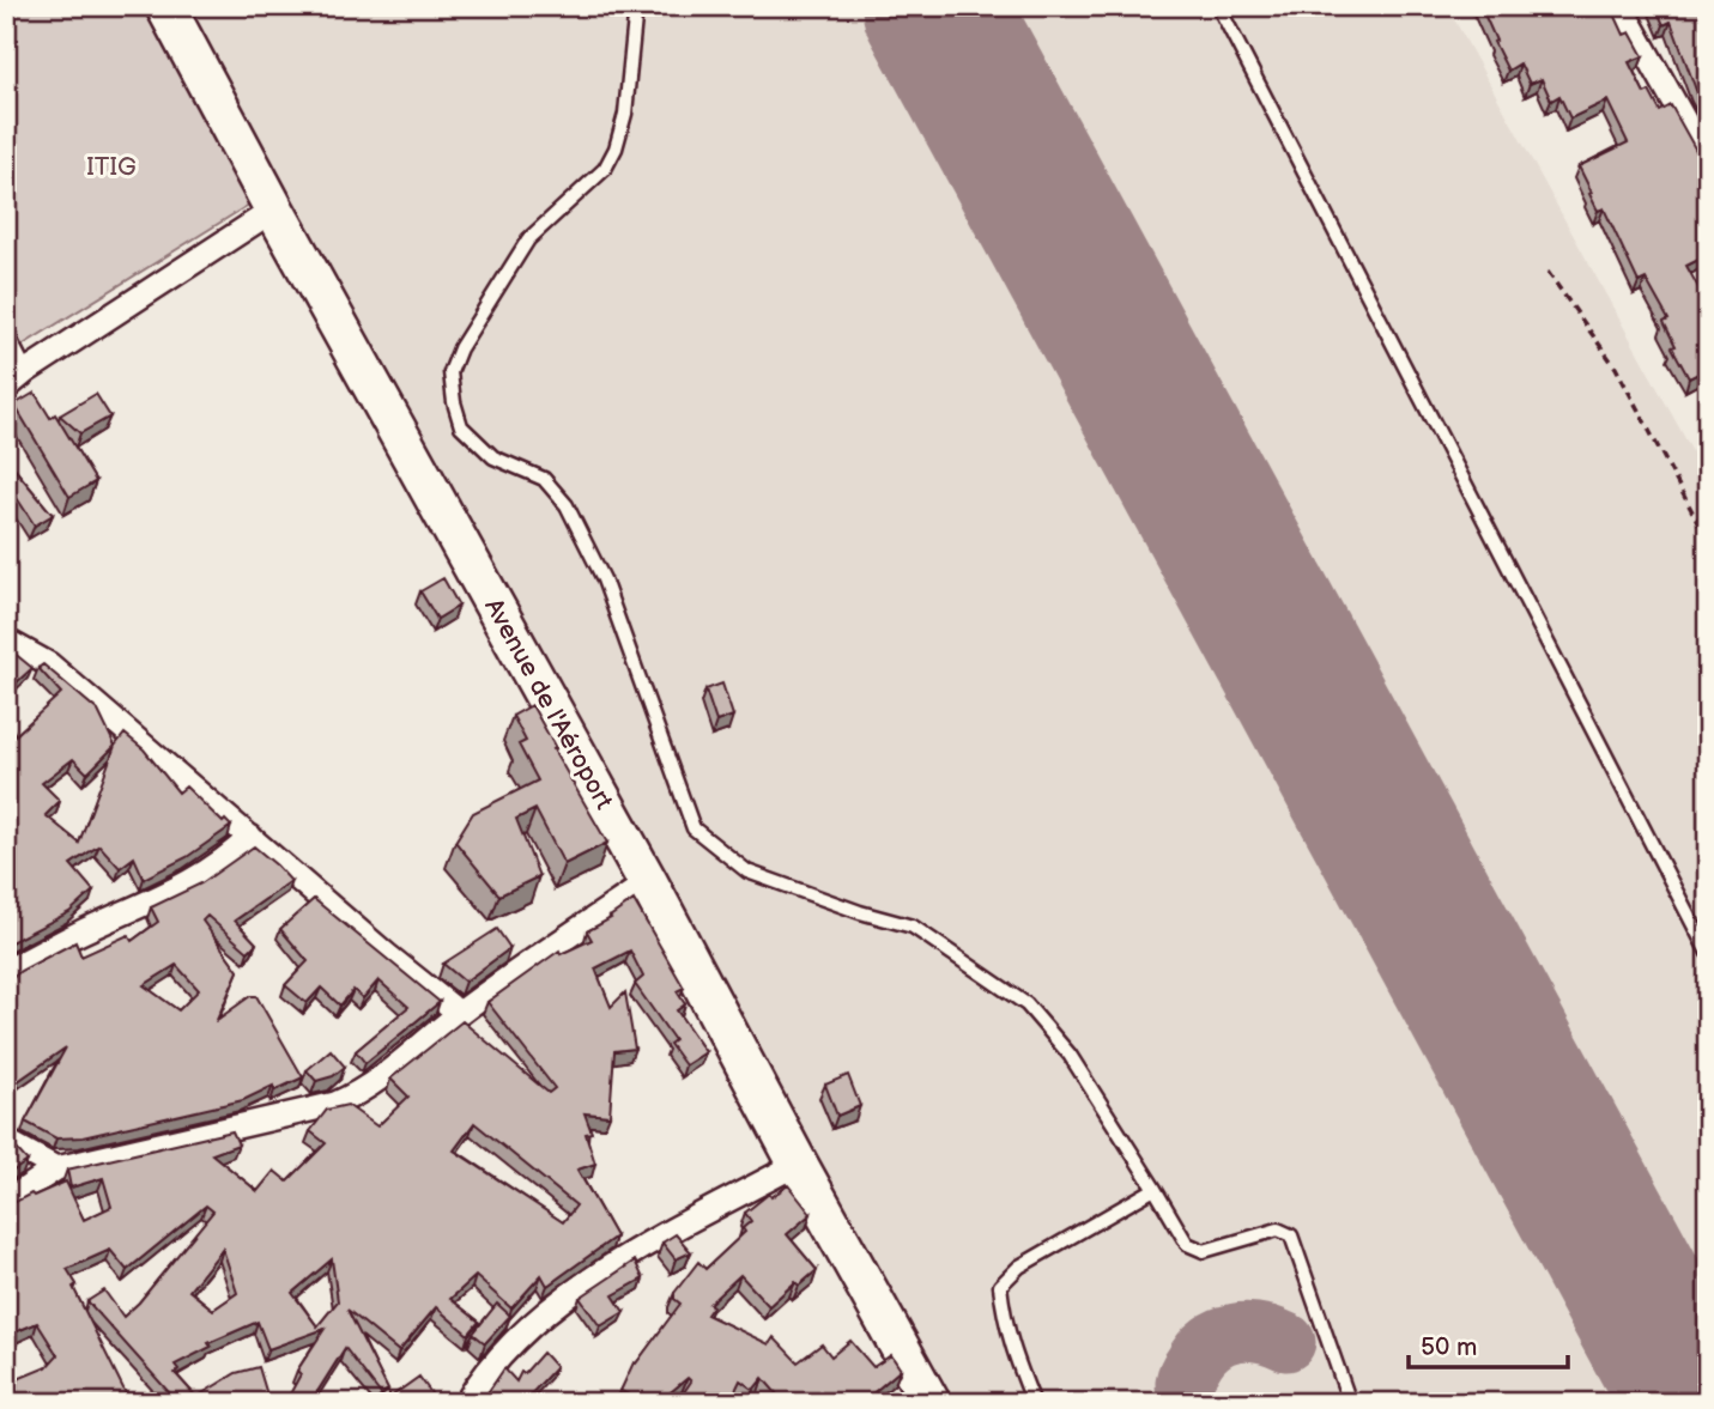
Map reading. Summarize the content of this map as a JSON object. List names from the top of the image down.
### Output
{
  "streets": {
    "highway": ["Avenue de l'Aéroport"]
  },
  "parks": ["ITIG"],
  "scale_bar": "50 m"
}
